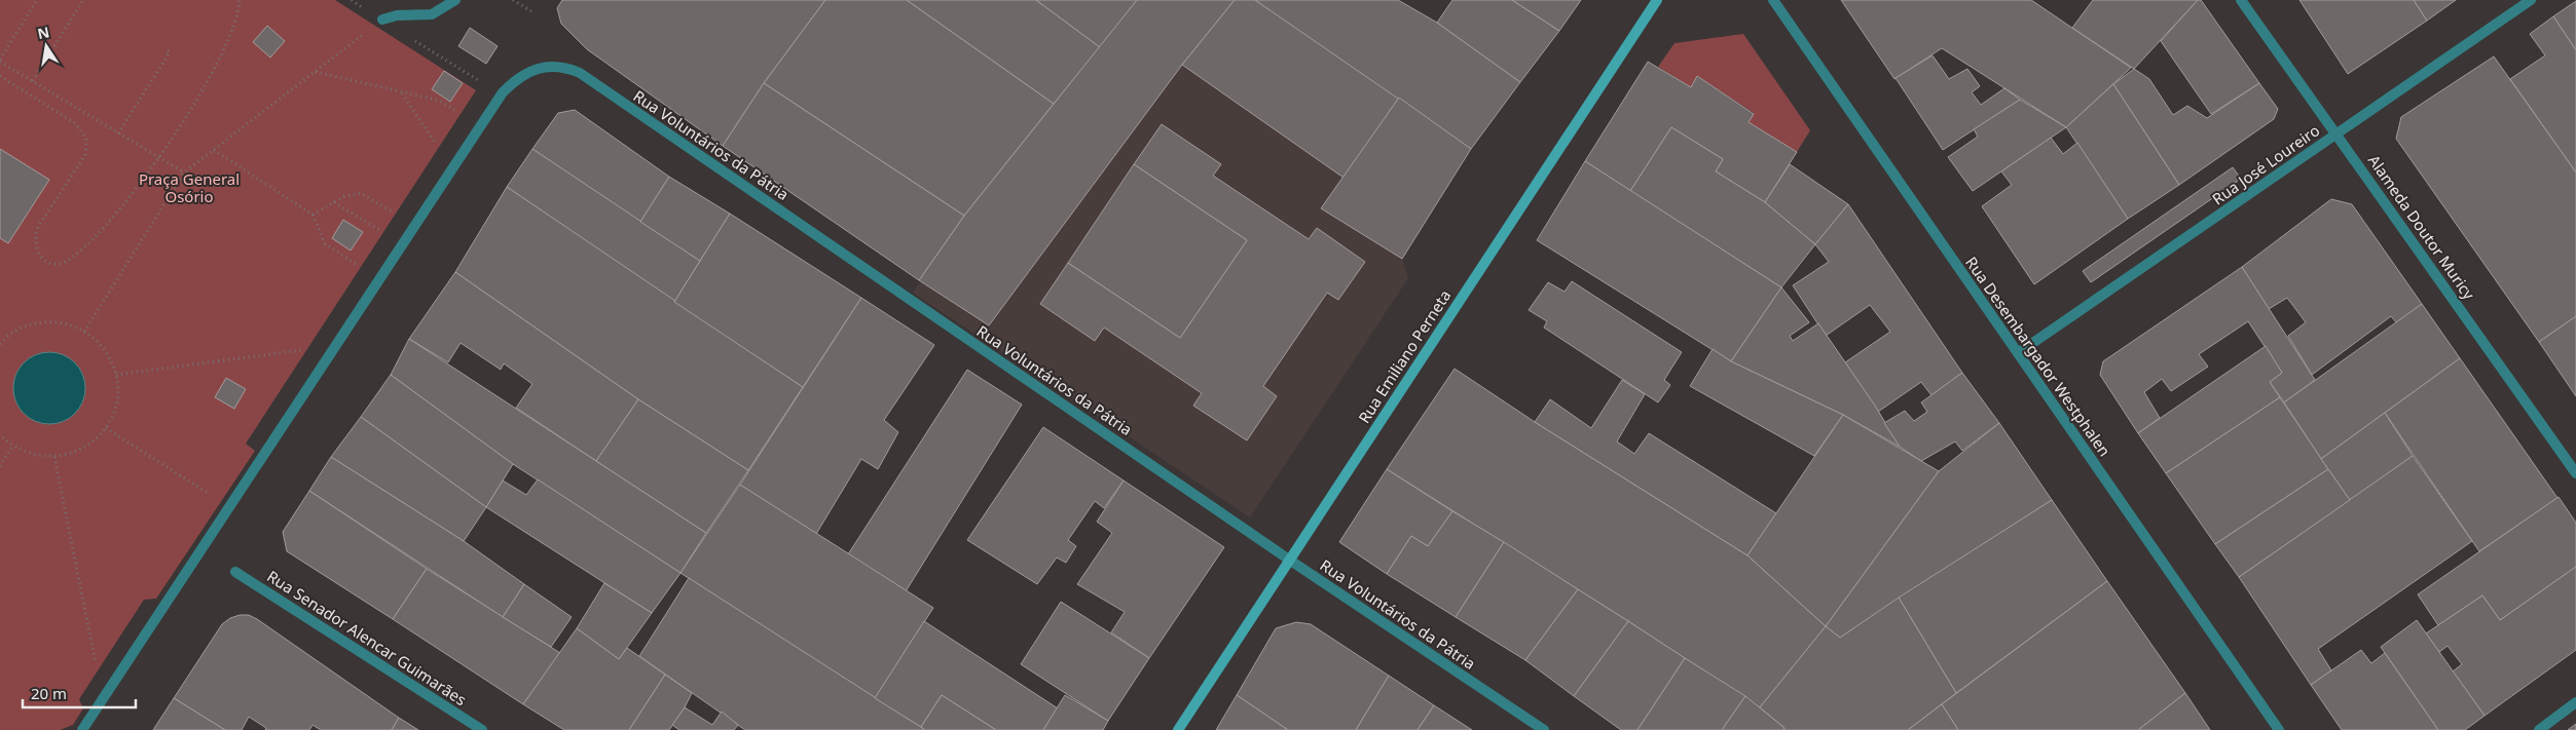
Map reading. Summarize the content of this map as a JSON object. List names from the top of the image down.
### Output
{
  "streets": {
    "main road": ["Rua Emiliano Perneta"],
    "street": [
      "Rua Voluntários da Pátria",
      "Rua José Loureiro",
      "Alameda Doutor Muricy",
      "Rua Desembargador Westphalen",
      "Rua Senador Alencar Guimarães"
    ]
  },
  "crossings": [
    ["Rua Voluntários da Pátria", "Rua Emiliano Perneta"],
    ["Rua José Loureiro", "Alameda Doutor Muricy"],
    ["Rua José Loureiro", "Rua Desembargador Westphalen"]
  ],
  "parks": ["Praça General Osório"],
  "scale_bar": "20 m",
  "north": "top"
}
